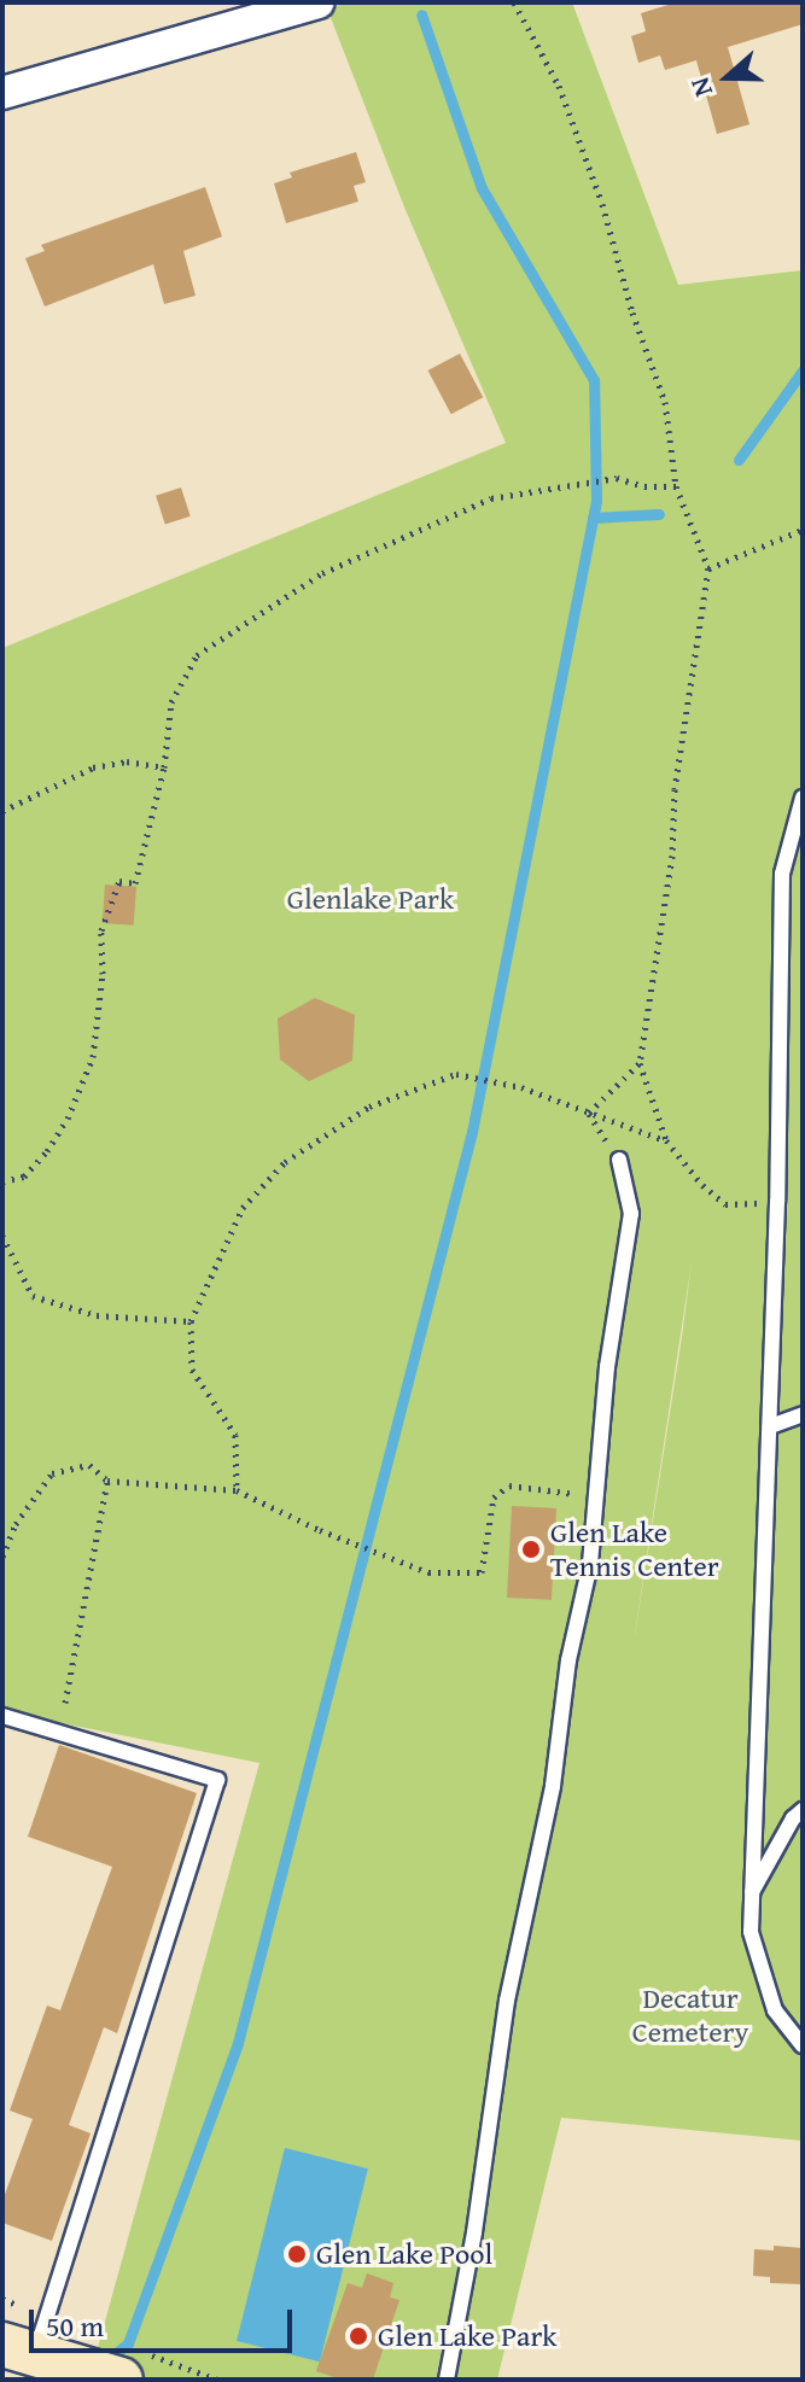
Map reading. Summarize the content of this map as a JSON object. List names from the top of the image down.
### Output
{
  "parks": ["Glenlake Park", "Decatur Cemetery"],
  "places": ["Glen Lake Tennis Center", "Glen Lake Pool", "Glen Lake Park"],
  "scale_bar": "50 m",
  "north": "left"
}
